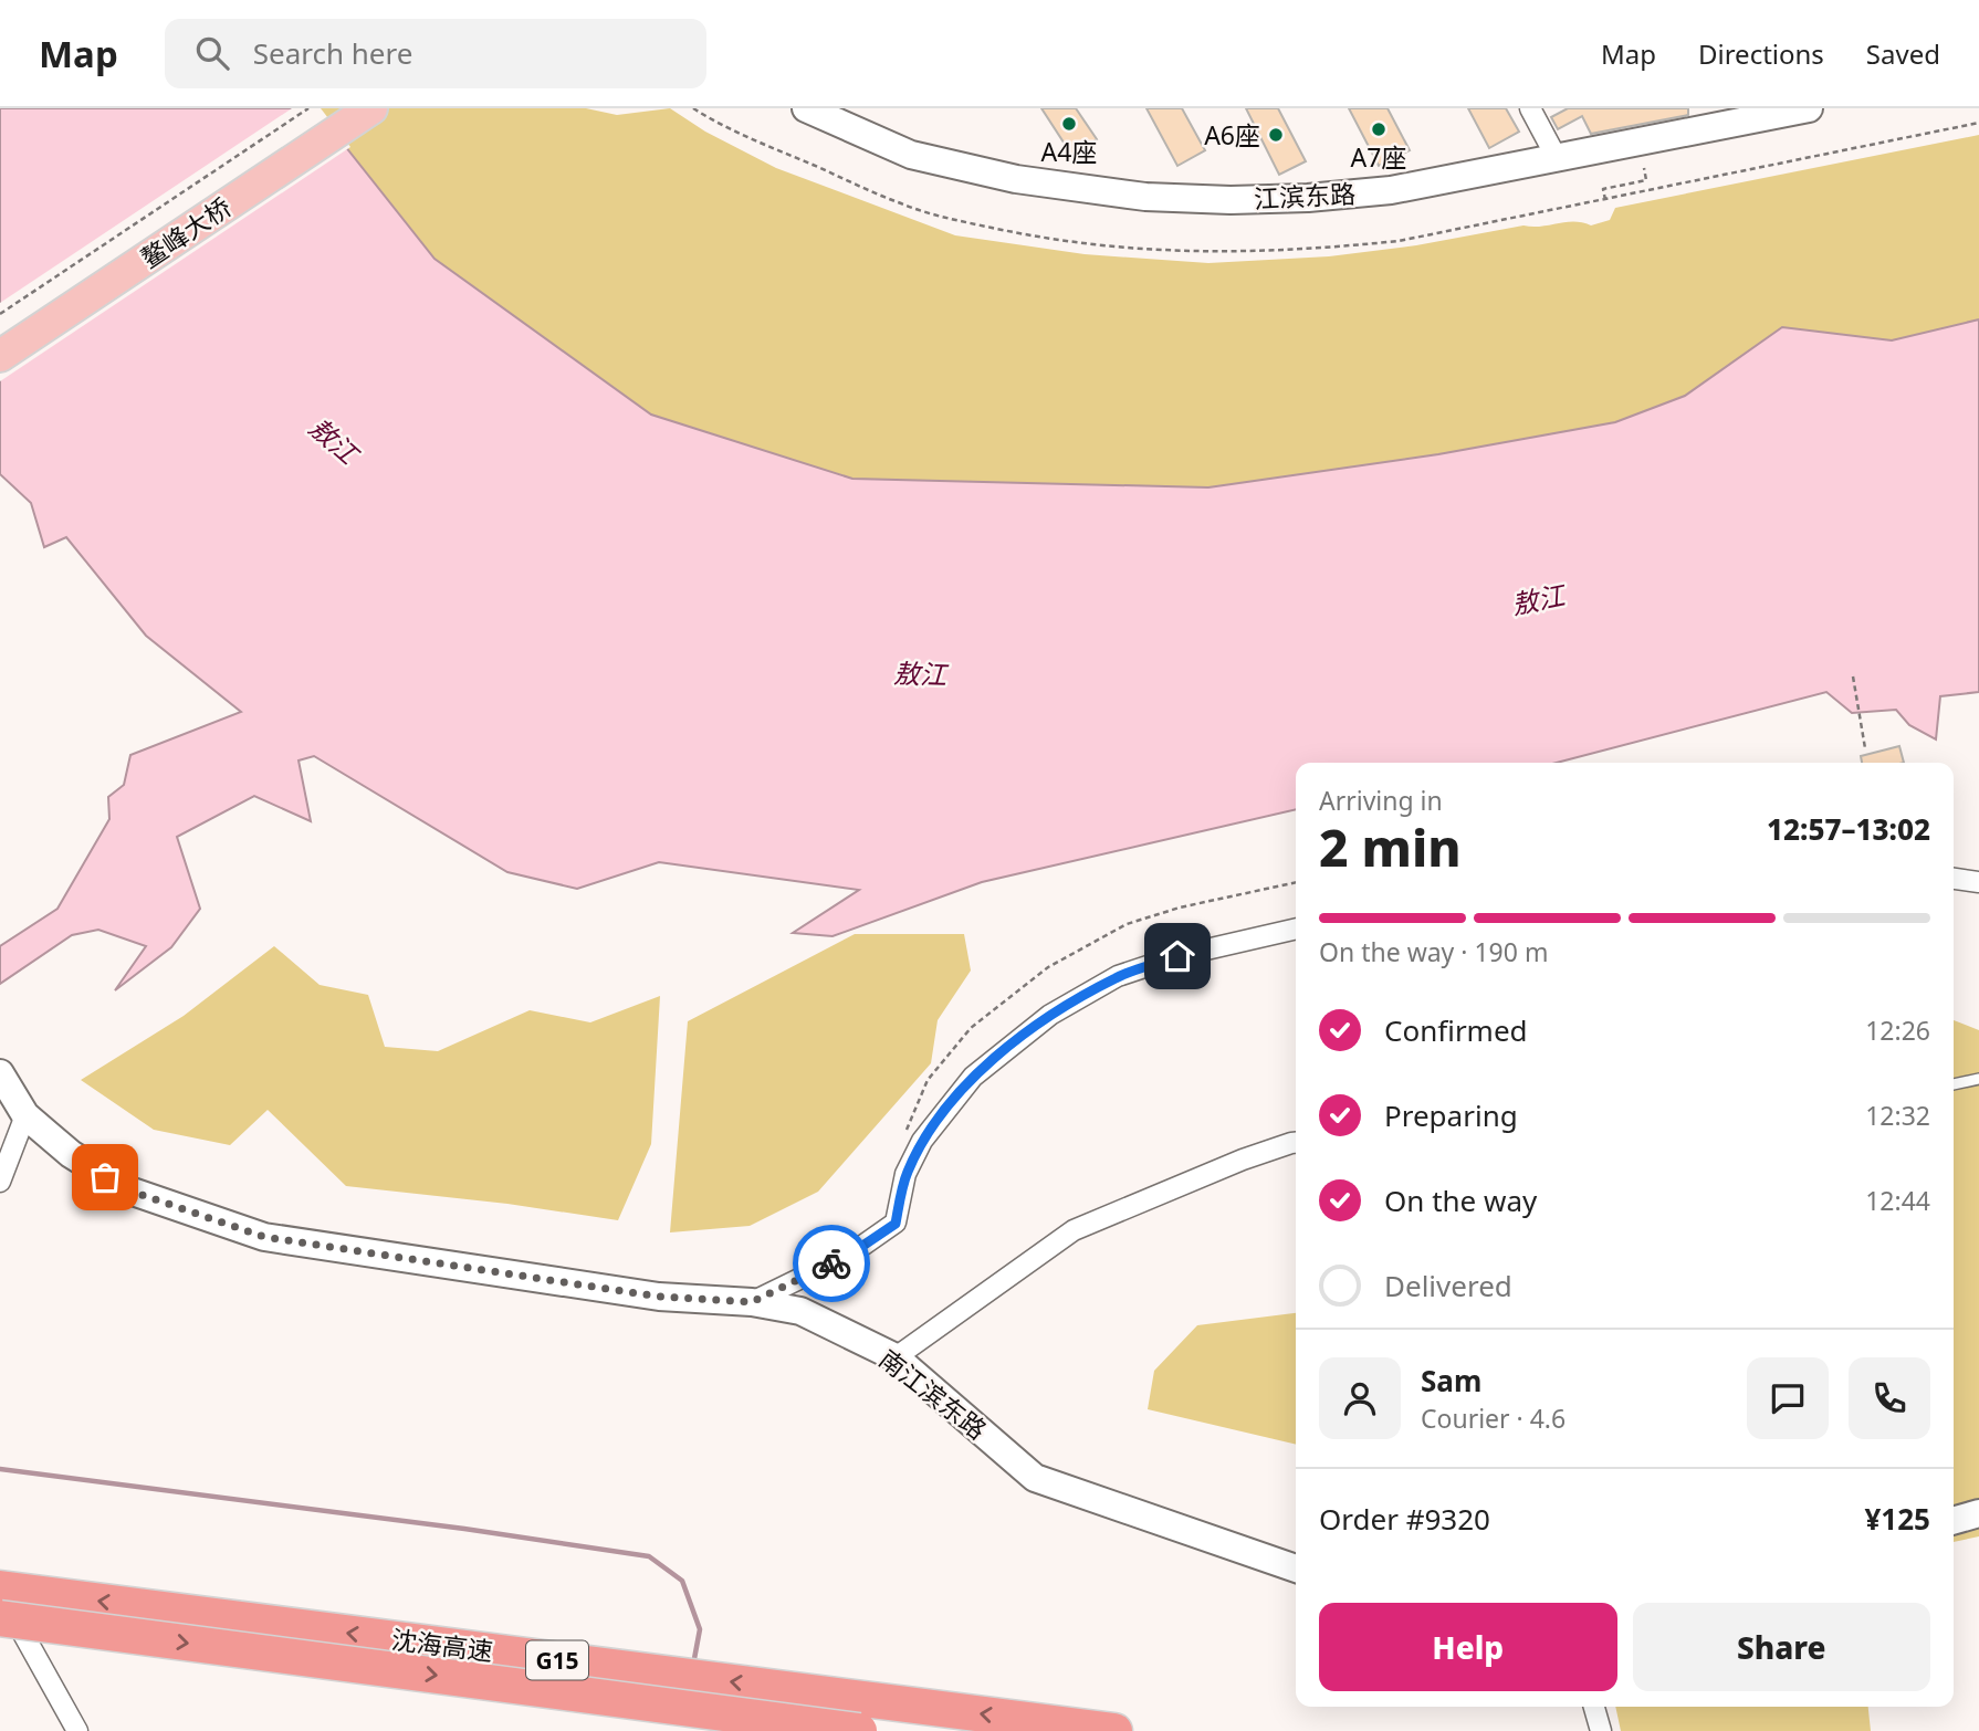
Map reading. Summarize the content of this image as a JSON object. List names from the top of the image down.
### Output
{
  "streets": {
    "highway": ["沈海高速", "G15"],
    "main road": ["江滨东路", "鳌峰大桥", "南江滨东路"]
  },
  "water": ["敖江"],
  "places": ["A4座", "A7座", "A6座"],
  "page": {
    "header": "Map",
    "search": "Search here",
    "nav": ["Map", "Directions", "Saved"],
    "heading": ["2 min", "Arriving in", "12:57–13:02"],
    "panel": [
      "Sam",
      "Courier · 4.6",
      "Order #9320",
      "¥125"
    ],
    "bar": "On the way · 190 m",
    "list": [
      ["Confirmed", "12:26"],
      ["Preparing", "12:32"],
      ["On the way", "12:44"],
      "Delivered"
    ],
    "buttons": ["Help", "Share"]
  }
}
